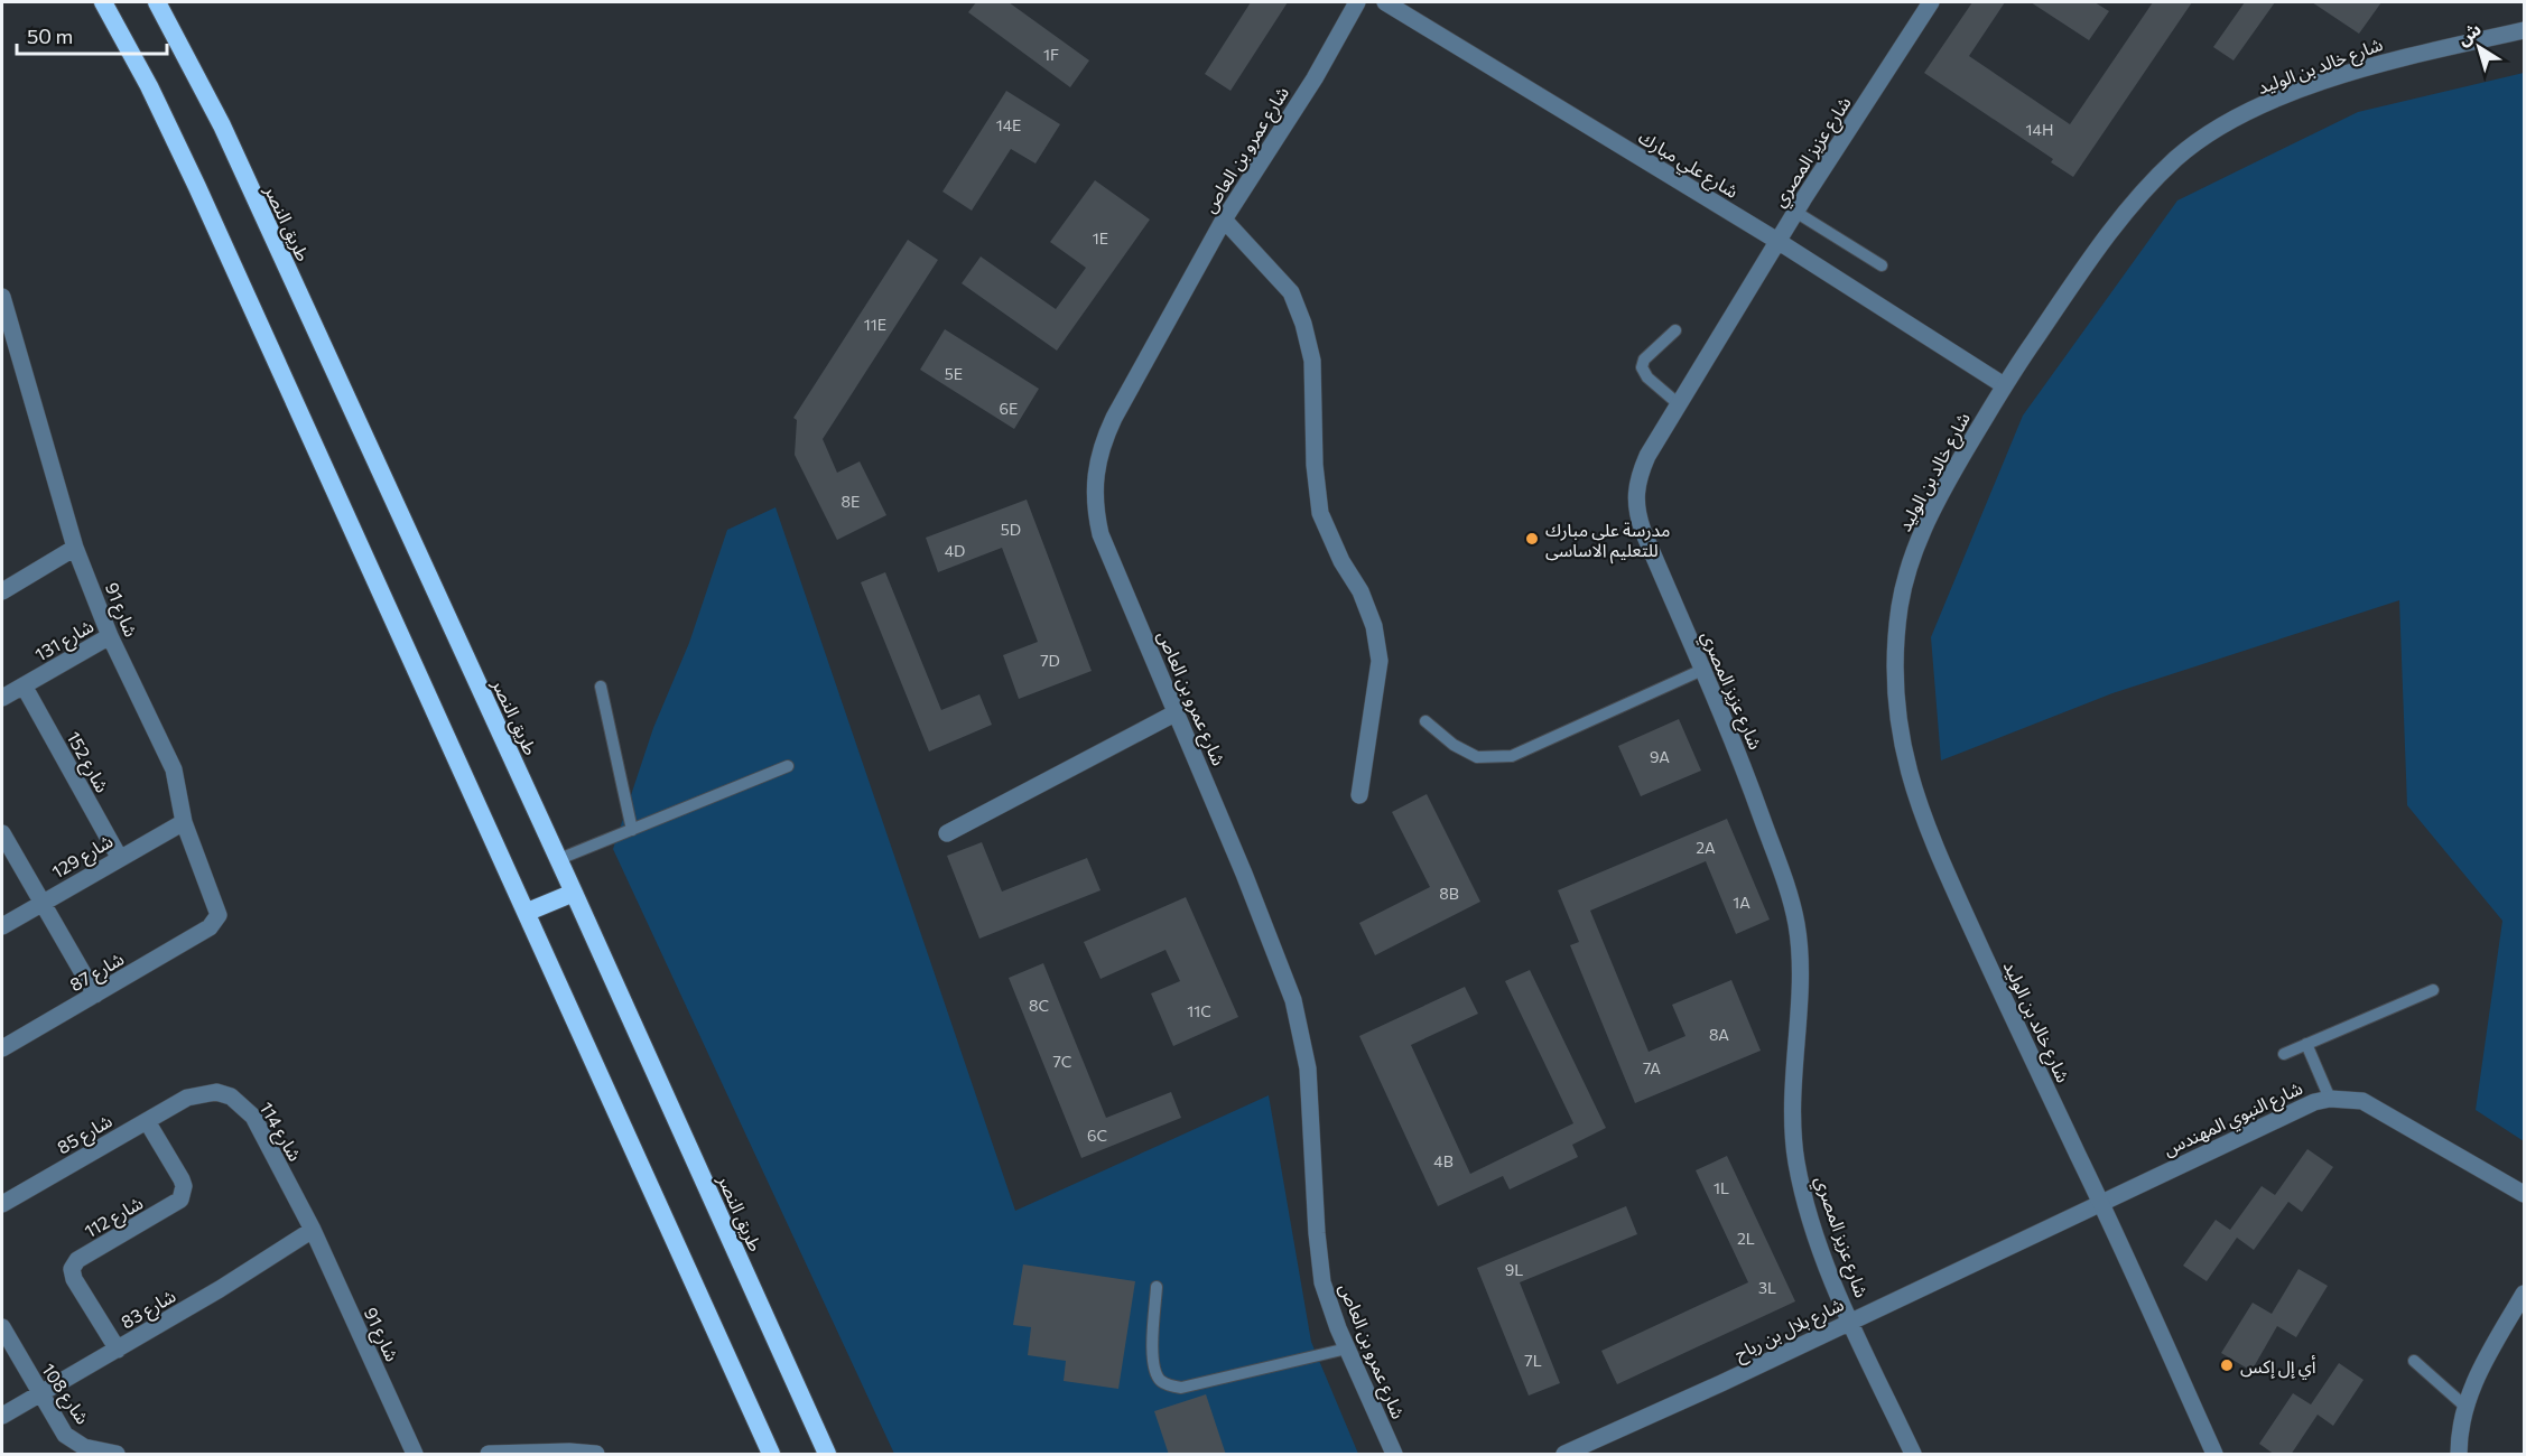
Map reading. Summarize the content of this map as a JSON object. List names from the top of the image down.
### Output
{
  "streets": {
    "highway": ["طريق النصر"],
    "street": [
      "شارع خالد بن الوليد",
      "شارع عمرو بن العاص",
      "شارع عزيز المصري",
      "شارع علي مبارك",
      "شارع 91",
      "شارع 131",
      "شارع 152",
      "شارع 129",
      "شارع 87",
      "شارع النبوي المهندس",
      "شارع 114",
      "شارع 85",
      "شارع 112",
      "شارع 83",
      "شارع بلال بن رباح",
      "شارع 108"
    ]
  },
  "crossings": [
    ["شارع خالد بن الوليد", "شارع علي مبارك"],
    ["شارع خالد بن الوليد", "شارع النبوي المهندس"],
    ["شارع خالد بن الوليد", "شارع بلال بن رباح"],
    ["شارع عزيز المصري", "شارع علي مبارك"],
    ["شارع عزيز المصري", "شارع بلال بن رباح"],
    ["شارع 91", "شارع 131"],
    ["شارع 91", "شارع 129"],
    ["شارع 91", "شارع 87"],
    ["شارع 91", "شارع 114"],
    ["شارع 91", "شارع 83"],
    ["شارع 131", "شارع 152"],
    ["شارع 152", "شارع 129"],
    ["شارع النبوي المهندس", "شارع بلال بن رباح"],
    ["شارع 114", "شارع 85"],
    ["شارع 114", "شارع 83"],
    ["شارع 85", "شارع 112"],
    ["شارع 112", "شارع 83"],
    ["شارع 83", "شارع 108"]
  ],
  "places": ["مدرسة على مبارك للتعليم الاساسى", "أي إل إكس"],
  "house_numbers": [
    "1F",
    "14E",
    "14H",
    "1E",
    "11E",
    "5E",
    "6E",
    "8E",
    "5D",
    "4D",
    "7D",
    "9A",
    "2A",
    "8B",
    "1A",
    "8C",
    "11C",
    "8A",
    "7C",
    "7A",
    "6C",
    "4B",
    "1L",
    "2L",
    "9L",
    "3L",
    "7L"
  ],
  "scale_bar": "50 m",
  "north": "top left"
}
